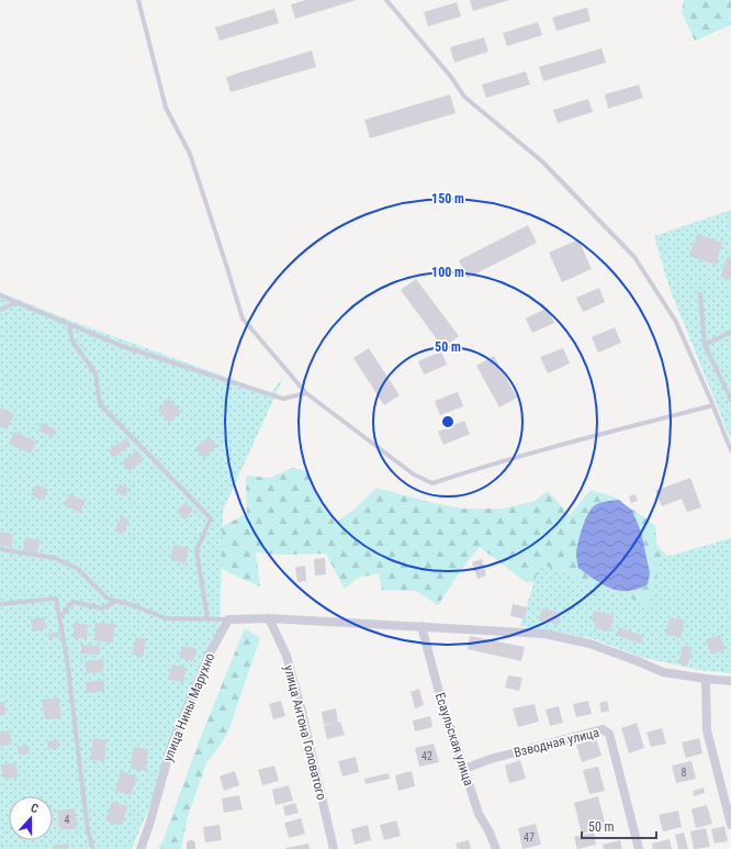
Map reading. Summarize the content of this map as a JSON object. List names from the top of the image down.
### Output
{
  "streets": {
    "street": [
      "улица Нины Марухно",
      "улица Антона Головатого",
      "Есаульская улица",
      "Взводная улица"
    ]
  },
  "crossings": [
    ["Есаульская улица", "Взводная улица"]
  ],
  "house_numbers": [
    "42",
    "8",
    "4",
    "47"
  ],
  "scale_bar": "50 m",
  "north": "top",
  "rings": ["150 m", "100 m", "50 m"]
}
